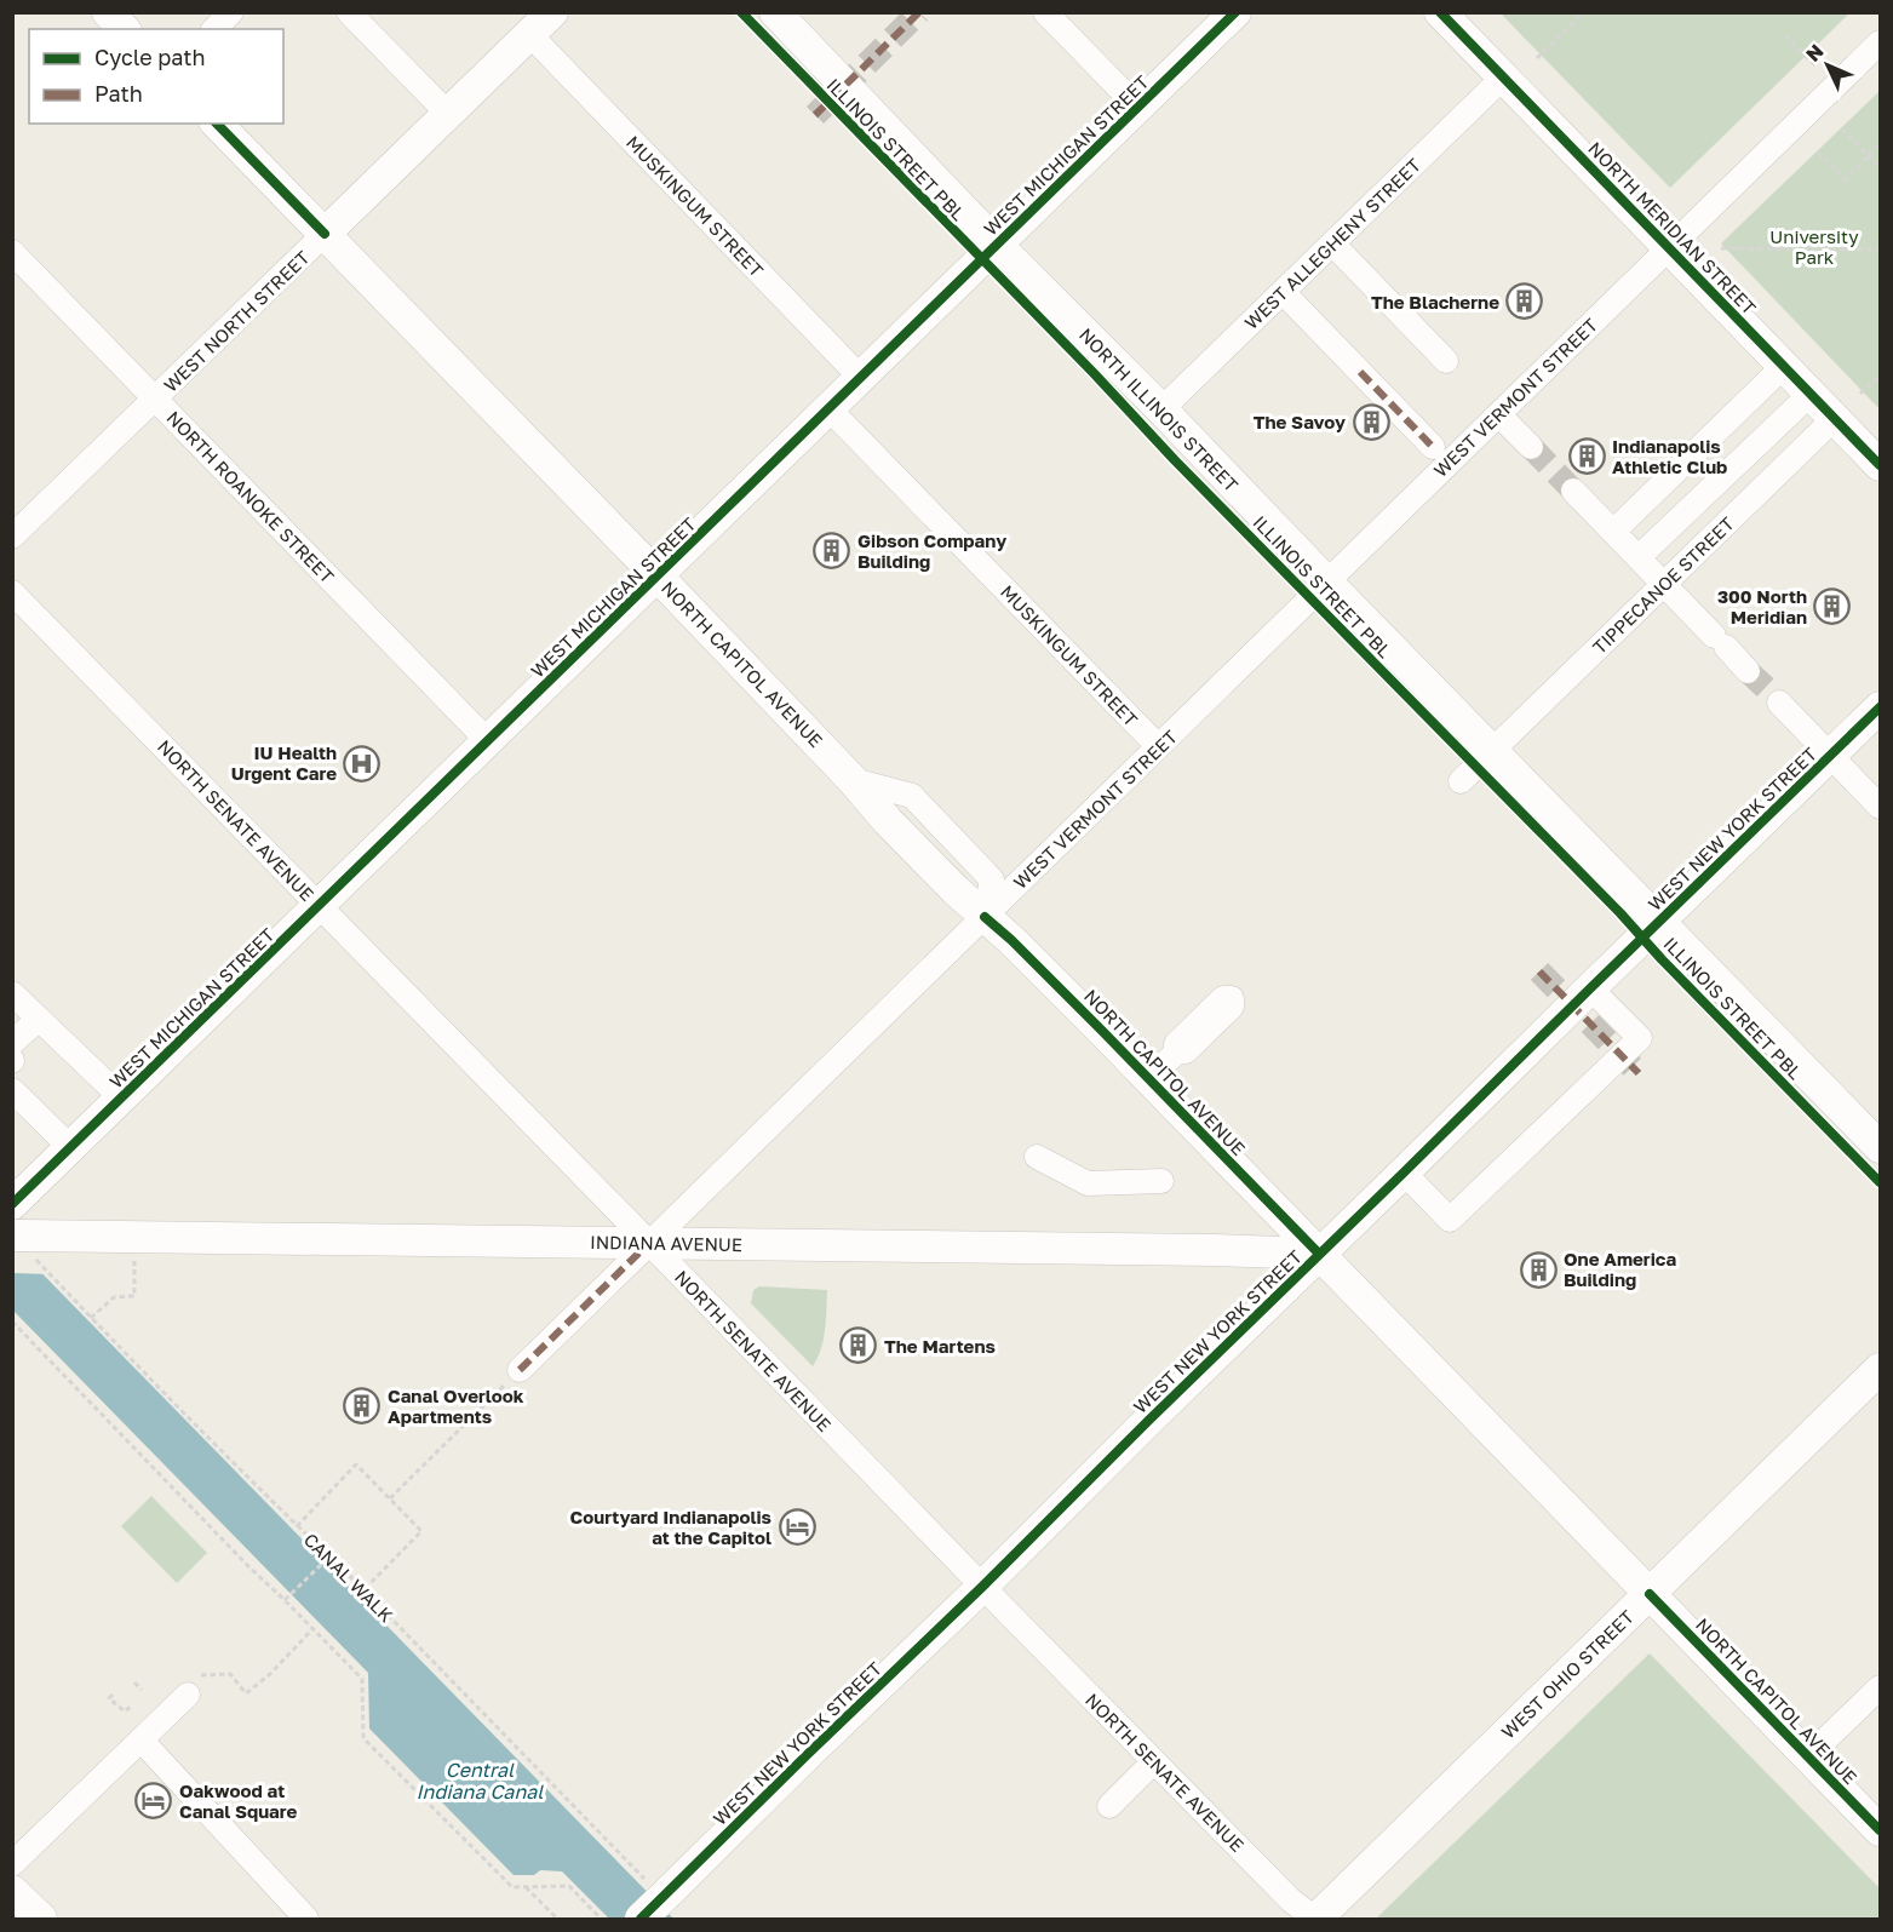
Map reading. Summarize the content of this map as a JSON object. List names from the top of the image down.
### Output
{
  "streets": {
    "main road": [
      "WEST MICHIGAN STREET",
      "NORTH MERIDIAN STREET",
      "WEST NORTH STREET",
      "NORTH ILLINOIS STREET",
      "NORTH CAPITOL AVENUE",
      "WEST NEW YORK STREET",
      "INDIANA AVENUE",
      "WEST OHIO STREET"
    ],
    "street": [
      "MUSKINGUM STREET",
      "WEST ALLEGHENY STREET",
      "WEST VERMONT STREET",
      "NORTH ROANOKE STREET",
      "TIPPECANOE STREET",
      "NORTH SENATE AVENUE"
    ],
    "path": ["CANAL WALK"],
    "cycle path": ["ILLINOIS STREET PBL"]
  },
  "crossings": [
    ["WEST MICHIGAN STREET", "MUSKINGUM STREET"],
    ["WEST MICHIGAN STREET", "NORTH ILLINOIS STREET"],
    ["WEST MICHIGAN STREET", "NORTH ROANOKE STREET"],
    ["WEST MICHIGAN STREET", "NORTH CAPITOL AVENUE"],
    ["WEST MICHIGAN STREET", "NORTH SENATE AVENUE"],
    ["MUSKINGUM STREET", "WEST NORTH STREET"],
    ["MUSKINGUM STREET", "WEST VERMONT STREET"],
    ["NORTH MERIDIAN STREET", "WEST ALLEGHENY STREET"],
    ["NORTH MERIDIAN STREET", "WEST VERMONT STREET"],
    ["NORTH MERIDIAN STREET", "TIPPECANOE STREET"],
    ["WEST ALLEGHENY STREET", "NORTH ILLINOIS STREET"],
    ["WEST NORTH STREET", "NORTH ROANOKE STREET"],
    ["WEST NORTH STREET", "NORTH CAPITOL AVENUE"],
    ["WEST VERMONT STREET", "NORTH ILLINOIS STREET"],
    ["WEST VERMONT STREET", "NORTH CAPITOL AVENUE"],
    ["WEST VERMONT STREET", "NORTH SENATE AVENUE"],
    ["WEST VERMONT STREET", "INDIANA AVENUE"],
    ["NORTH ILLINOIS STREET", "TIPPECANOE STREET"],
    ["NORTH ILLINOIS STREET", "WEST NEW YORK STREET"],
    ["NORTH CAPITOL AVENUE", "WEST NEW YORK STREET"],
    ["NORTH CAPITOL AVENUE", "INDIANA AVENUE"],
    ["NORTH CAPITOL AVENUE", "WEST OHIO STREET"],
    ["NORTH SENATE AVENUE", "WEST NEW YORK STREET"],
    ["NORTH SENATE AVENUE", "INDIANA AVENUE"],
    ["NORTH SENATE AVENUE", "WEST OHIO STREET"],
    ["WEST NEW YORK STREET", "INDIANA AVENUE"],
    ["WEST NEW YORK STREET", "CANAL WALK"],
    ["INDIANA AVENUE", "CANAL WALK"]
  ],
  "water": ["Central Indiana Canal"],
  "parks": ["University Park"],
  "places": {
    "building": [
      "The Blacherne",
      "The Savoy",
      "Indianapolis Athletic Club",
      "Gibson Company Building",
      "300 North Meridian",
      "One America Building",
      "The Martens",
      "Canal Overlook Apartments"
    ],
    "hospital": ["IU Health Urgent Care"],
    "hotel": ["Courtyard Indianapolis at the Capitol", "Oakwood at Canal Square"]
  },
  "legend": ["Cycle path", "Path"],
  "north": "top left"
}
